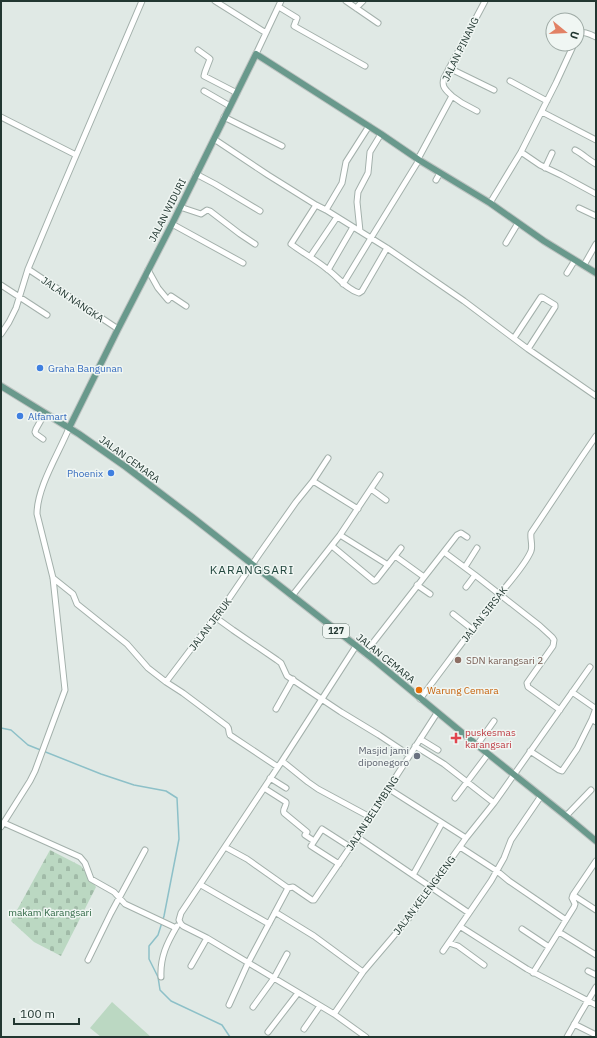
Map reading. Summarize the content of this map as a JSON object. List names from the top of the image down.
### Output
{
  "streets": {
    "main road": ["JALAN WIDURI", "JALAN CEMARA", "127"],
    "street": [
      "JALAN PINANG",
      "JALAN NANGKA",
      "JALAN SIRSAK",
      "JALAN JERUK",
      "JALAN BELIMBING",
      "JALAN KELENGKENG"
    ]
  },
  "crossings": [
    ["JALAN WIDURI", "JALAN NANGKA"],
    ["JALAN WIDURI", "JALAN CEMARA"],
    ["JALAN CEMARA", "JALAN SIRSAK"],
    ["JALAN CEMARA", "JALAN JERUK"],
    ["JALAN CEMARA", "JALAN BELIMBING"],
    ["JALAN CEMARA", "JALAN KELENGKENG"]
  ],
  "districts": ["KARANGSARI"],
  "parks": ["makam Karangsari"],
  "places": {
    "other": [
      "Graha Bangunan",
      "Alfamart",
      "Phoenix",
      "SDN karangsari 2",
      "Warung Cemara",
      "Masjid jami diponegoro"
    ],
    "health": ["puskesmas karangsari"]
  },
  "scale_bar": "100 m",
  "north": "right"
}
